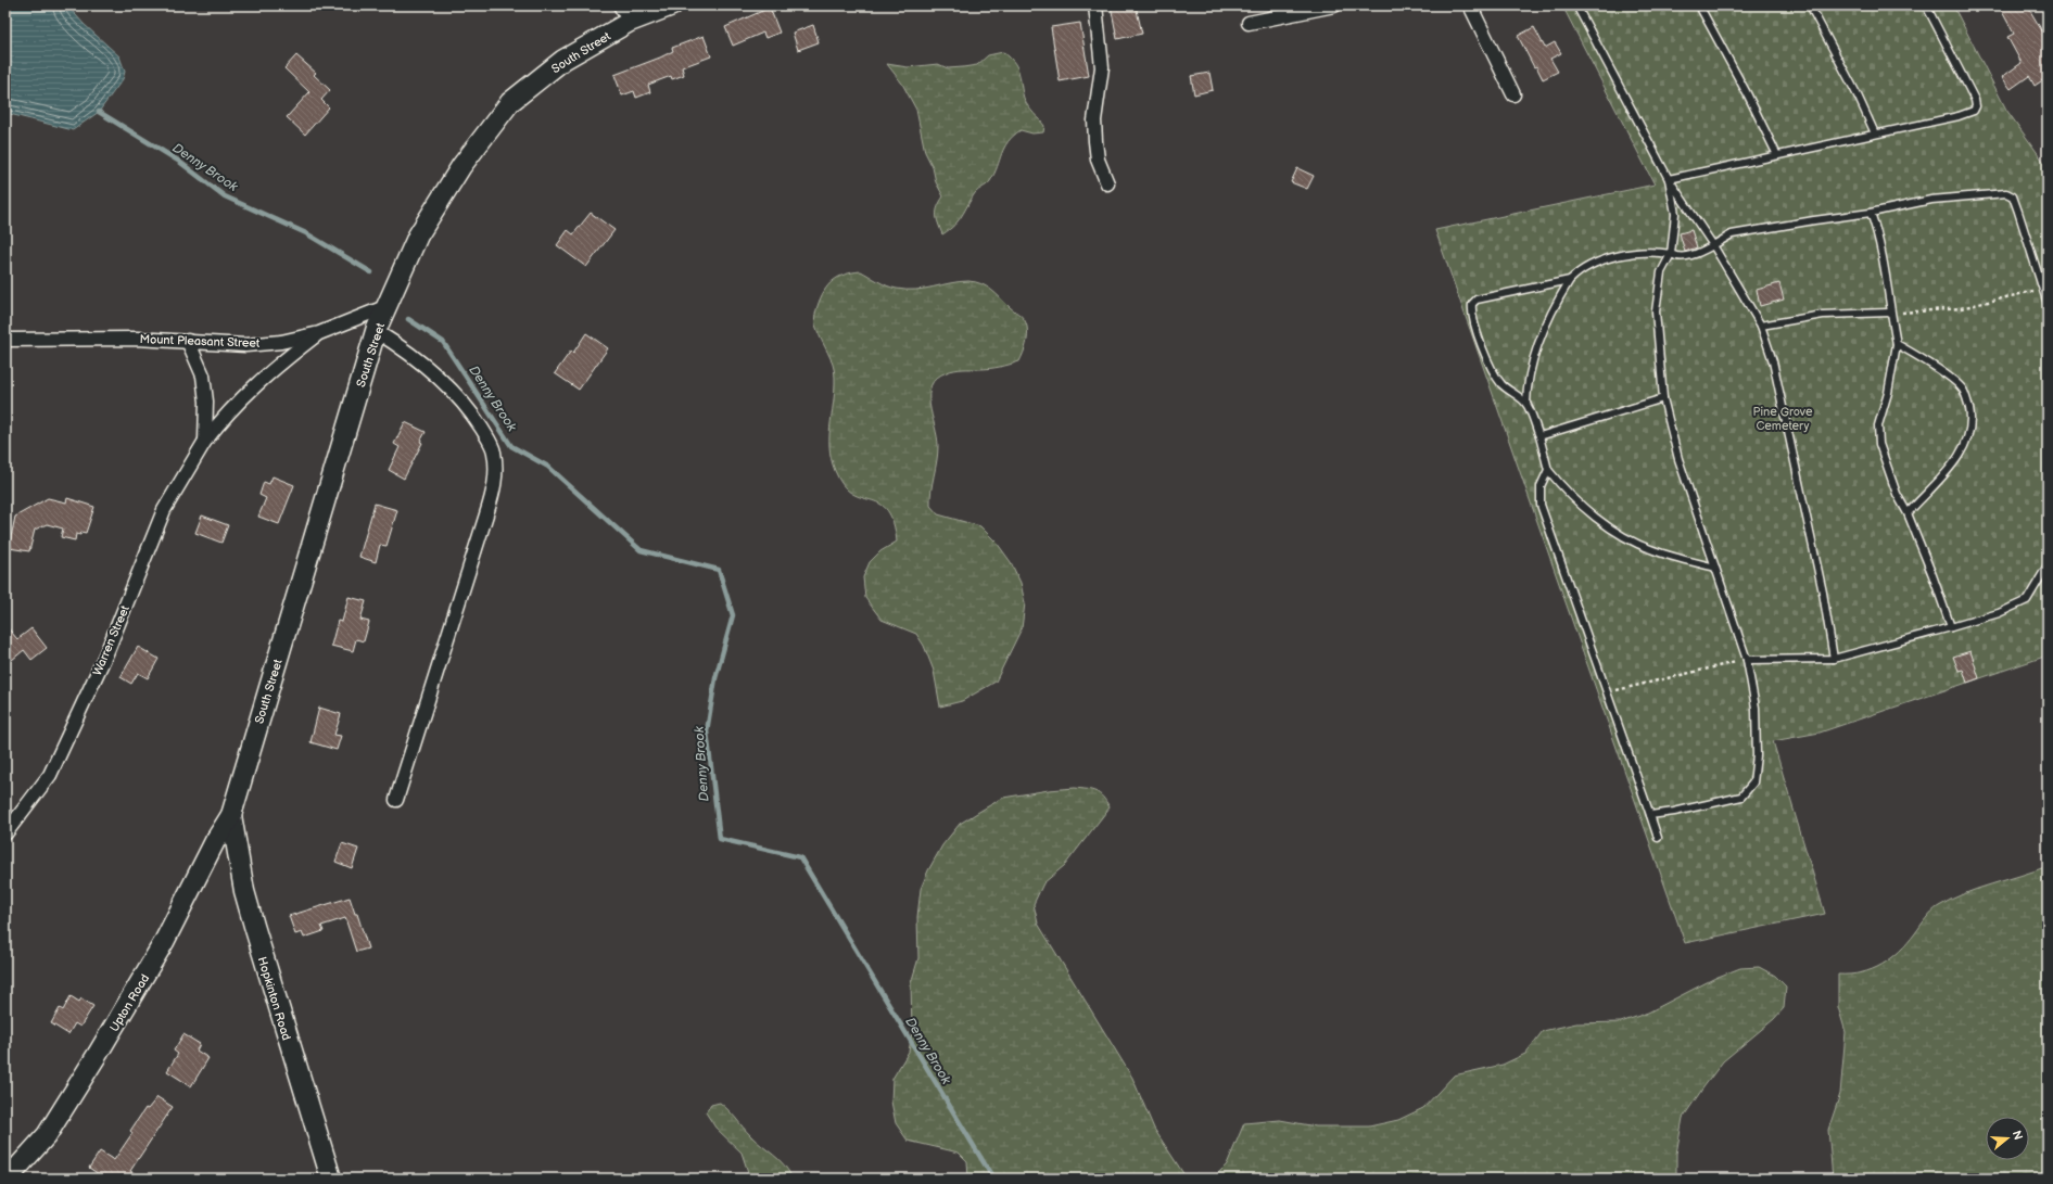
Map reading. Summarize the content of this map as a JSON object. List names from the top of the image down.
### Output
{
  "streets": {
    "main road": ["South Street", "Hopkinton Road", "Upton Road"],
    "street": ["Mount Pleasant Street", "Warren Street"]
  },
  "crossings": [
    ["South Street", "Mount Pleasant Street"],
    ["South Street", "Hopkinton Road"],
    ["South Street", "Upton Road"],
    ["Mount Pleasant Street", "Warren Street"],
    ["Hopkinton Road", "Upton Road"]
  ],
  "water": ["Denny Brook"],
  "parks": ["Pine Grove Cemetery"],
  "north": "right"
}
